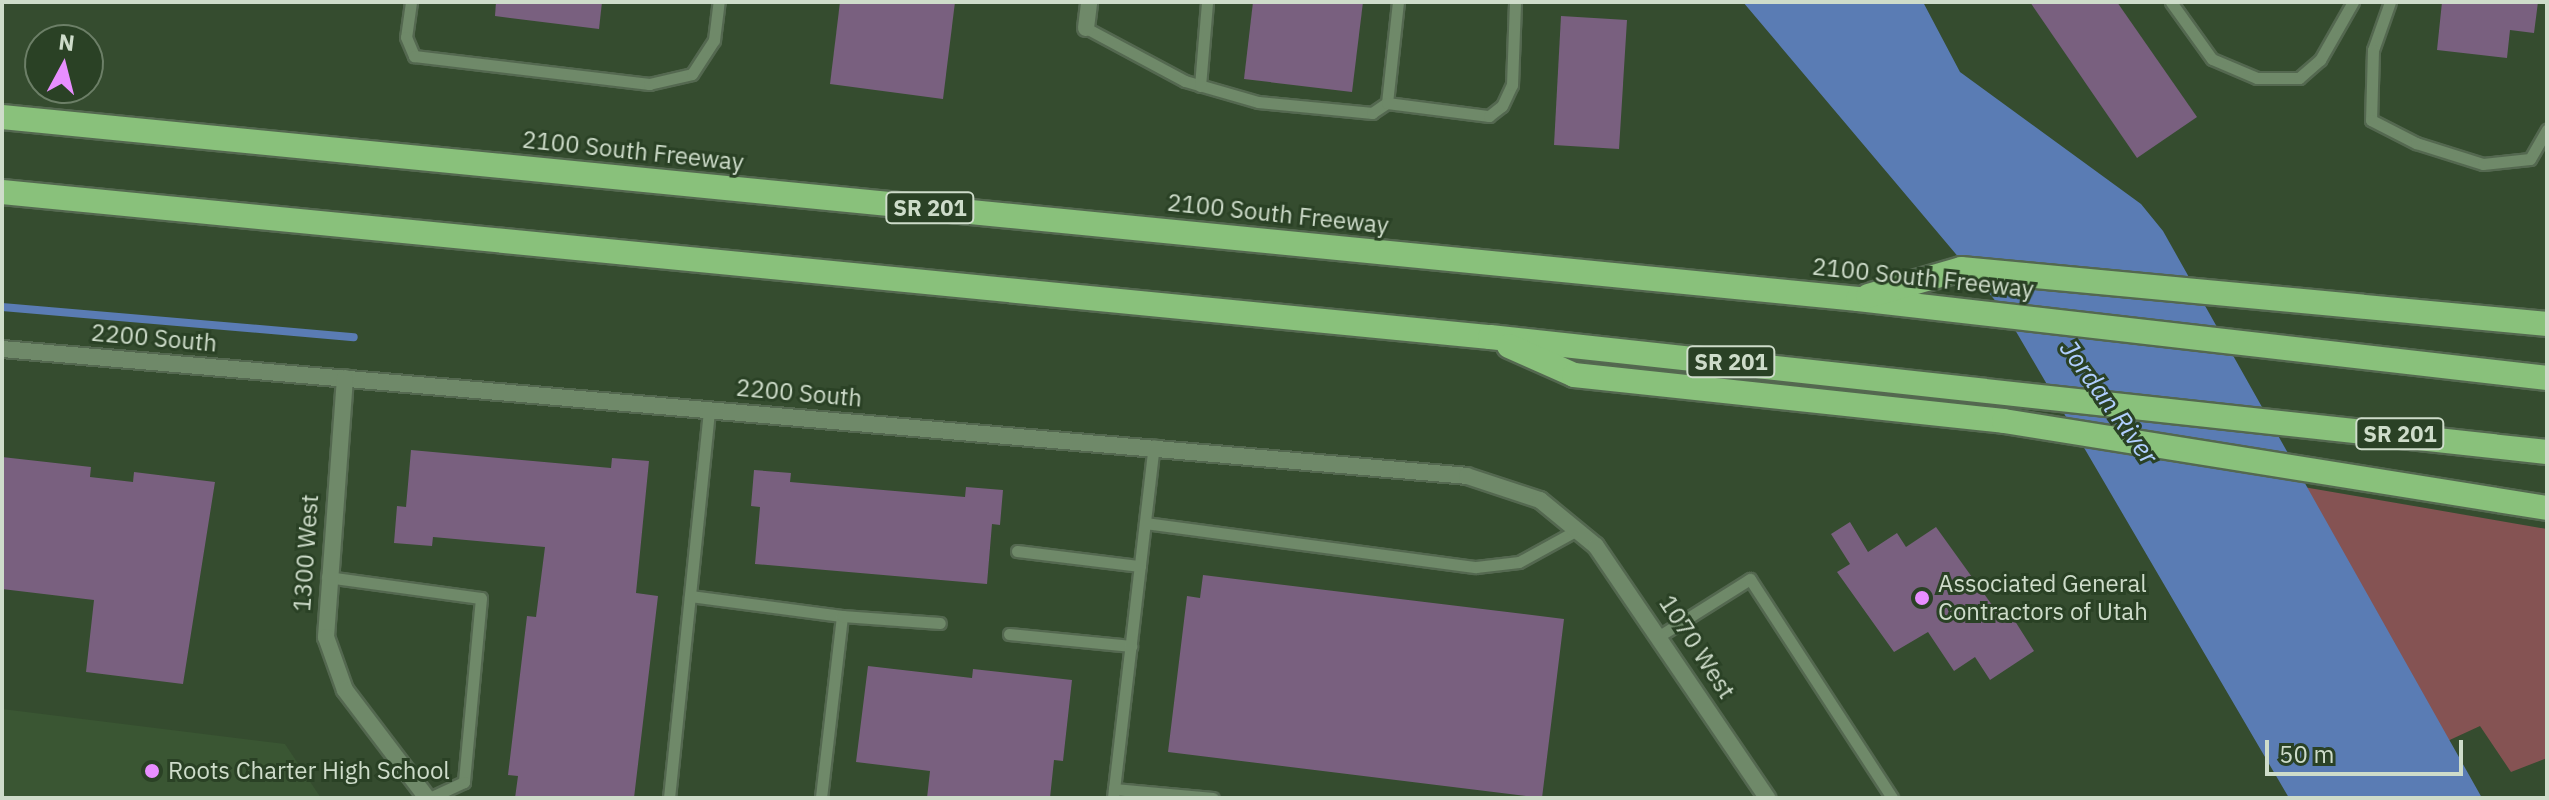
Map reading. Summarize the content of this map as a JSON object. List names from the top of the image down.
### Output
{
  "streets": {
    "highway": ["2100 South Freeway", "SR 201"],
    "street": ["2200 South", "1300 West", "1070 West"]
  },
  "crossings": [
    ["2200 South", "1300 West"],
    ["2200 South", "1070 West"]
  ],
  "water": ["Jordan River"],
  "places": ["Associated General Contractors of Utah", "Roots Charter High School"],
  "scale_bar": "50 m",
  "north": "top"
}
